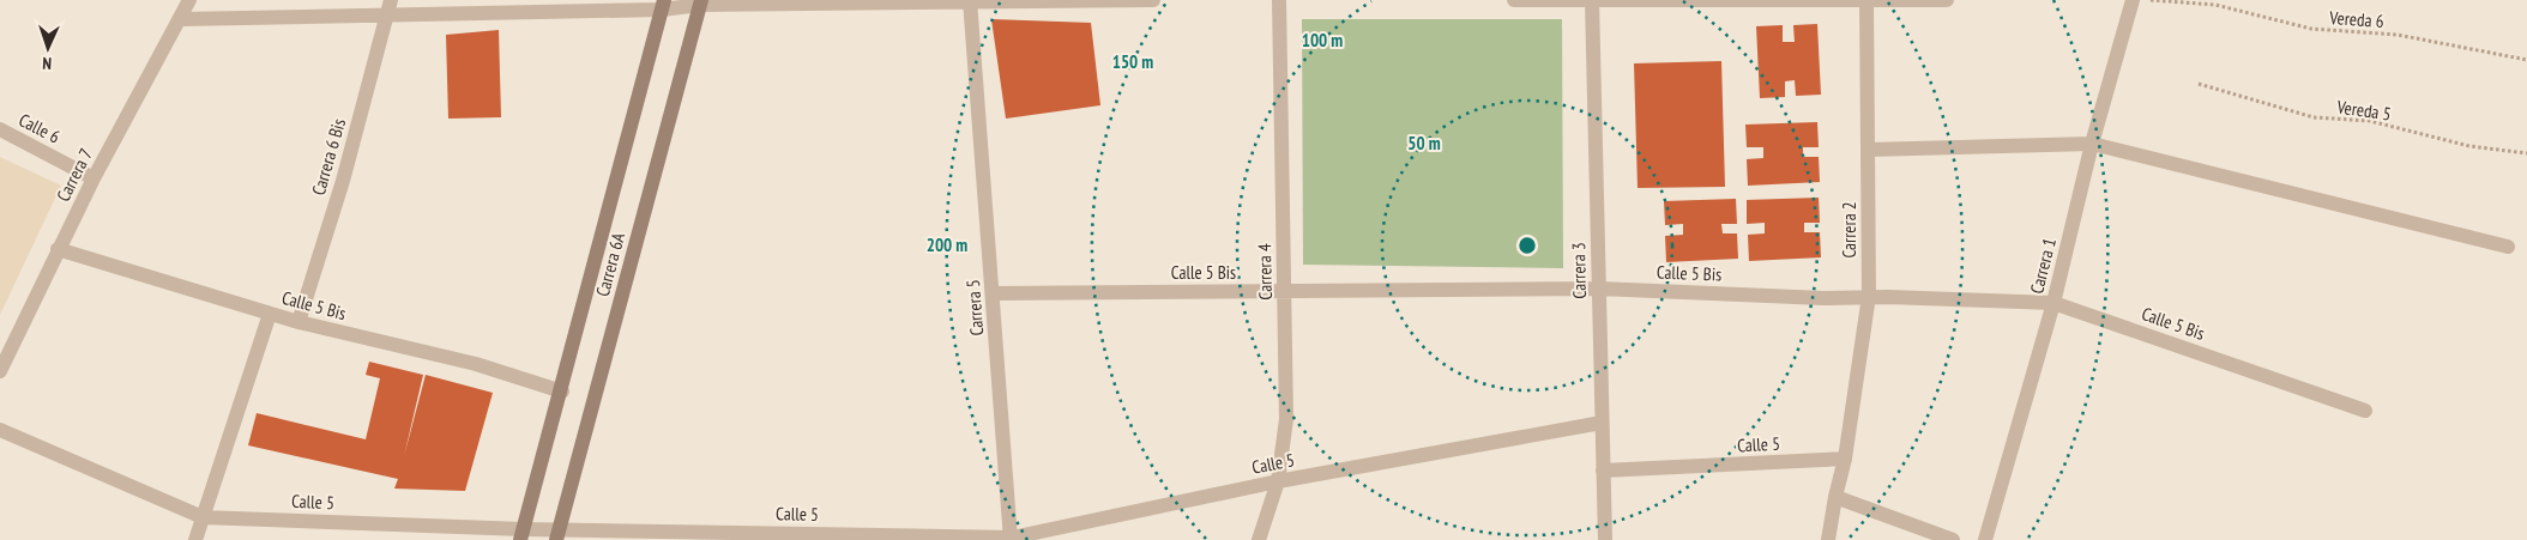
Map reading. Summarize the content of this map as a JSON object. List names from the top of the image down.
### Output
{
  "streets": {
    "street": [
      "Calle 6",
      "Carrera 6 Bis",
      "Carrera 7",
      "Carrera 2",
      "Carrera 6A",
      "Carrera 1",
      "Carrera 3",
      "Calle 5 Bis",
      "Carrera 4",
      "Carrera 5",
      "Calle 5"
    ],
    "path": ["Vereda 6", "Vereda 5"]
  },
  "crossings": [
    ["Calle 6", "Carrera 7"],
    ["Carrera 6 Bis", "Calle 5 Bis"],
    ["Carrera 7", "Calle 5 Bis"],
    ["Carrera 2", "Calle 5 Bis"],
    ["Carrera 2", "Calle 5"],
    ["Carrera 6A", "Calle 5 Bis"],
    ["Carrera 6A", "Calle 5"],
    ["Carrera 1", "Calle 5 Bis"],
    ["Carrera 3", "Calle 5 Bis"],
    ["Carrera 3", "Calle 5"],
    ["Calle 5 Bis", "Carrera 4"],
    ["Calle 5 Bis", "Carrera 5"],
    ["Carrera 4", "Calle 5"],
    ["Carrera 5", "Calle 5"]
  ],
  "north": "bottom",
  "rings": [
    "100 m",
    "150 m",
    "50 m",
    "200 m"
  ]
}
